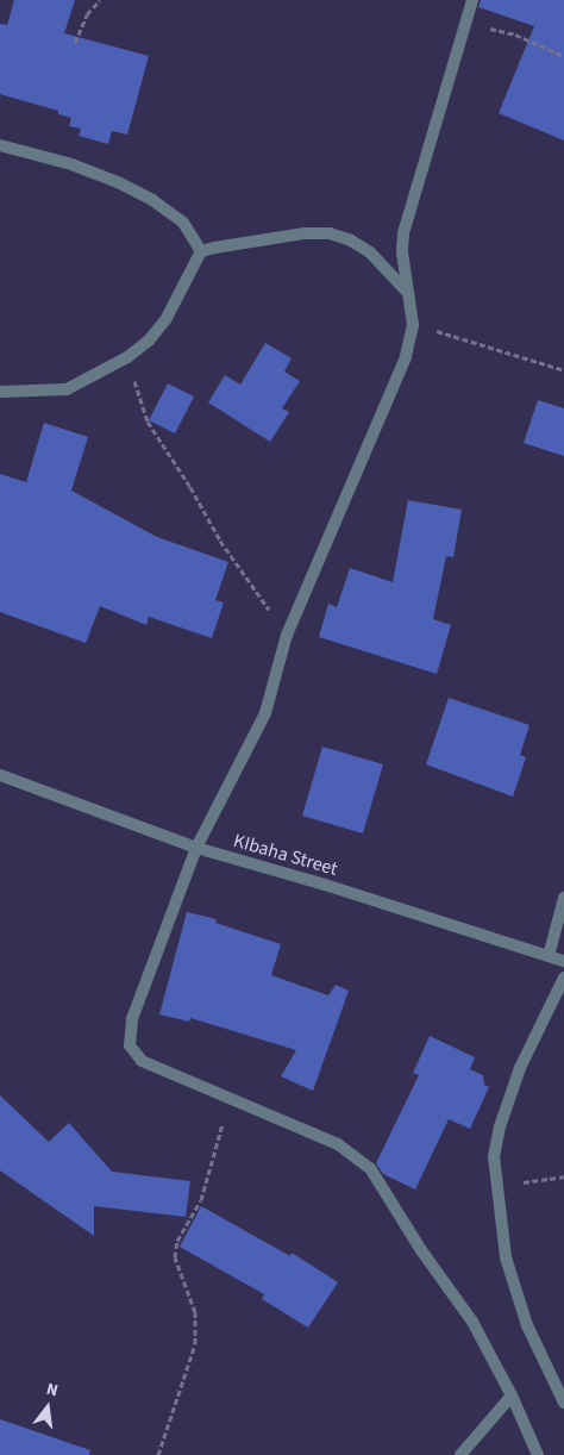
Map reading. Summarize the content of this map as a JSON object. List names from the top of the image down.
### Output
{
  "streets": {
    "street": ["KIbaha Street"]
  },
  "north": "top"
}
